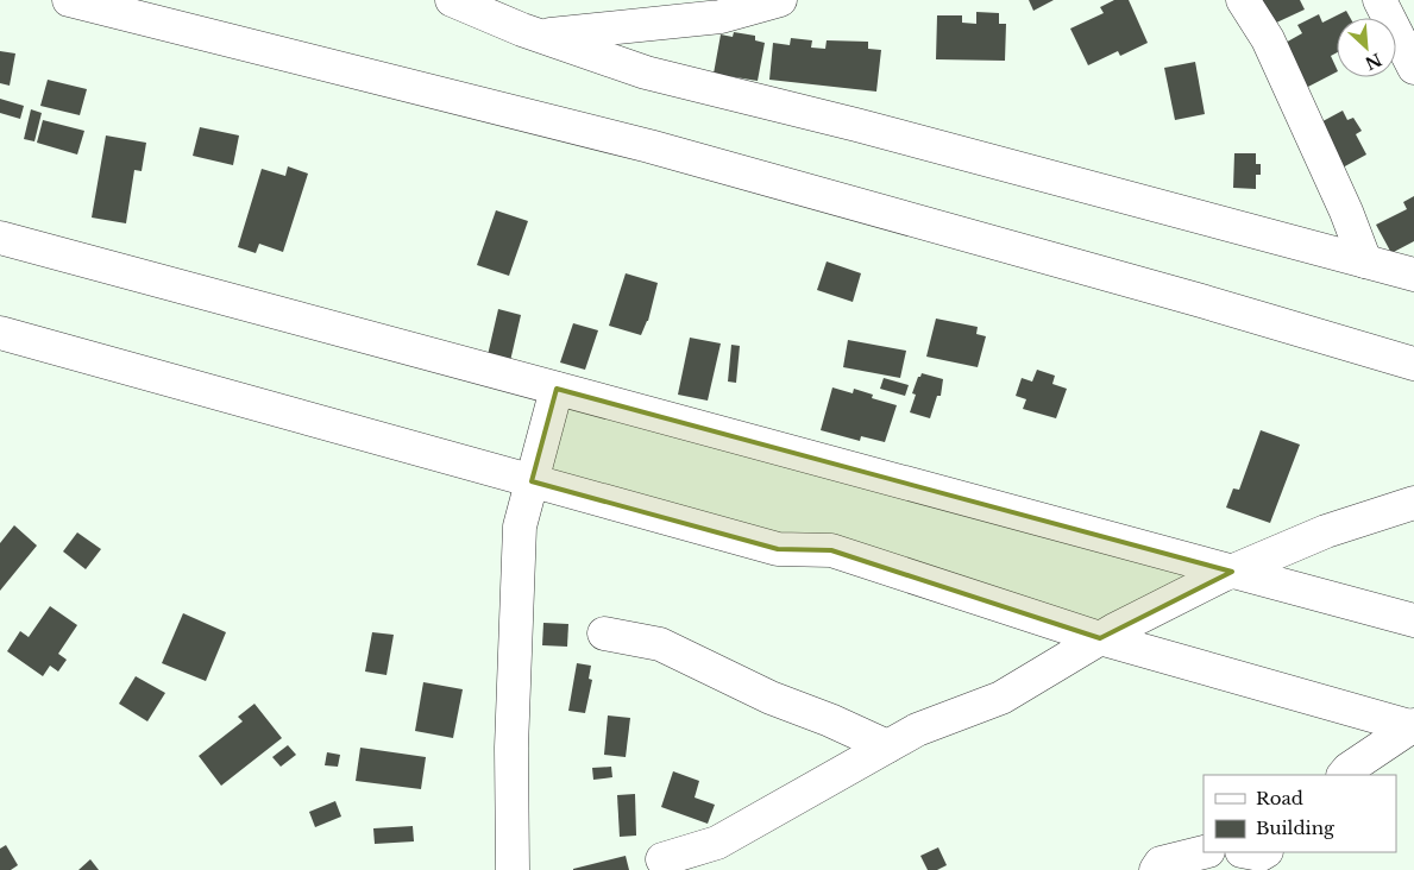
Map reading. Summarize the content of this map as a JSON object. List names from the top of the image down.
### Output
{
  "legend": ["Road", "Building"],
  "north": "bottom right"
}
